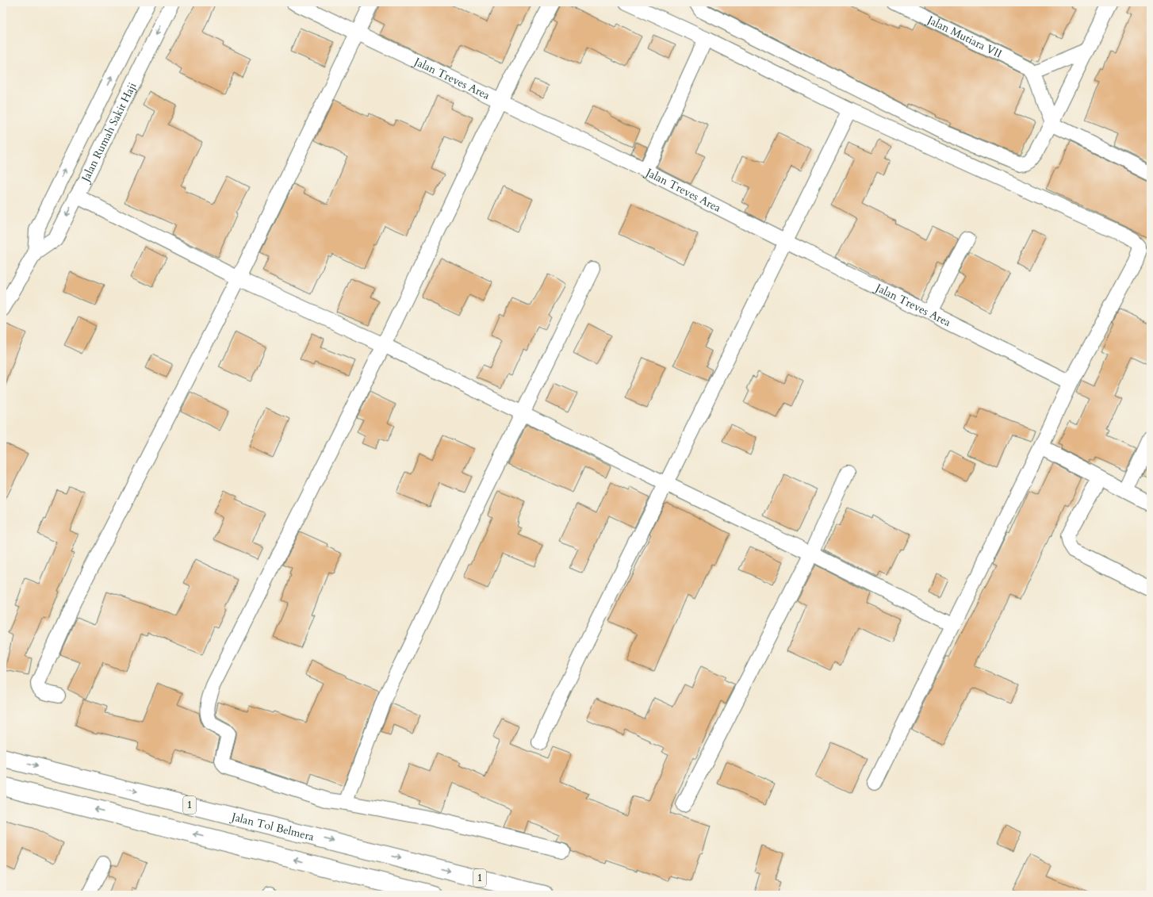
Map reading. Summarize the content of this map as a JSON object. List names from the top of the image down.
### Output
{
  "streets": {
    "highway": ["1", "Jalan Tol Belmera"],
    "street": ["Jalan Mutiara VII", "Jalan Treves Area", "Jalan Rumah Sakit Haji"]
  }
}
